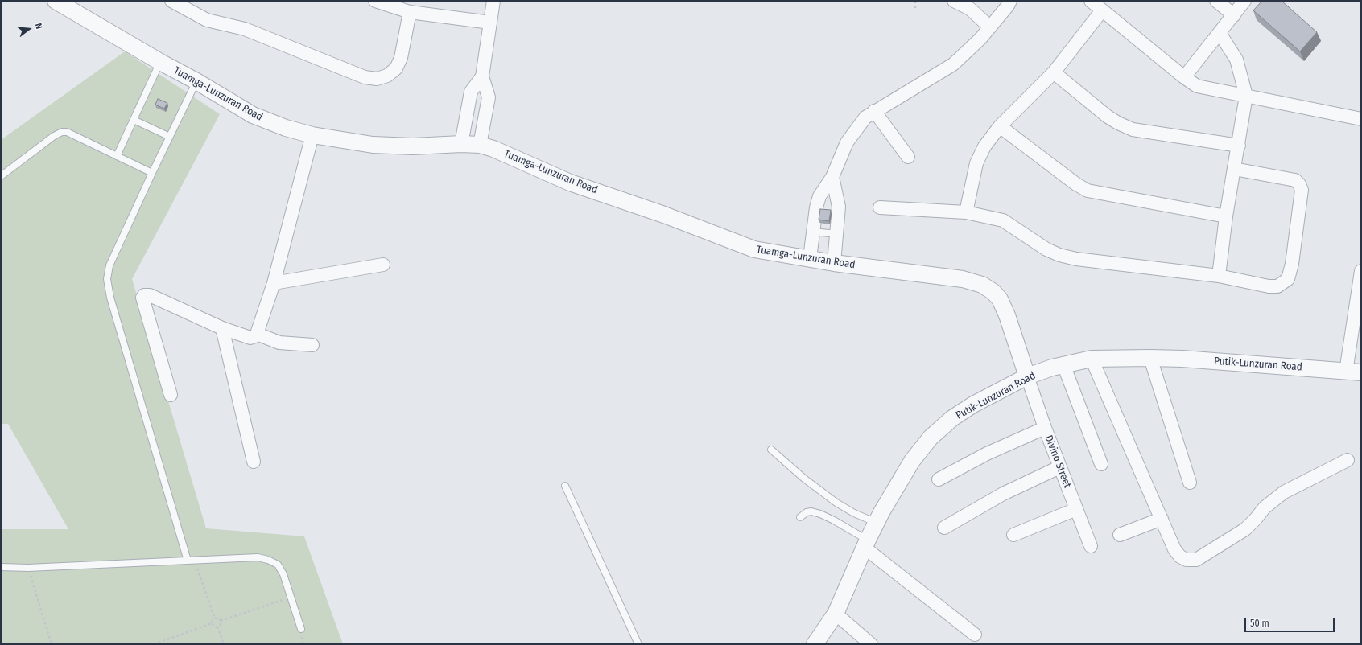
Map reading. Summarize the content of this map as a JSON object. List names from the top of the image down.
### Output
{
  "streets": {
    "street": ["Tuamga-Lunzuran Road", "Putik-Lunzuran Road", "Divino Street"]
  },
  "crossings": [
    ["Tuamga-Lunzuran Road", "Putik-Lunzuran Road"],
    ["Tuamga-Lunzuran Road", "Divino Street"],
    ["Putik-Lunzuran Road", "Divino Street"]
  ],
  "scale_bar": "50 m",
  "north": "right"
}
